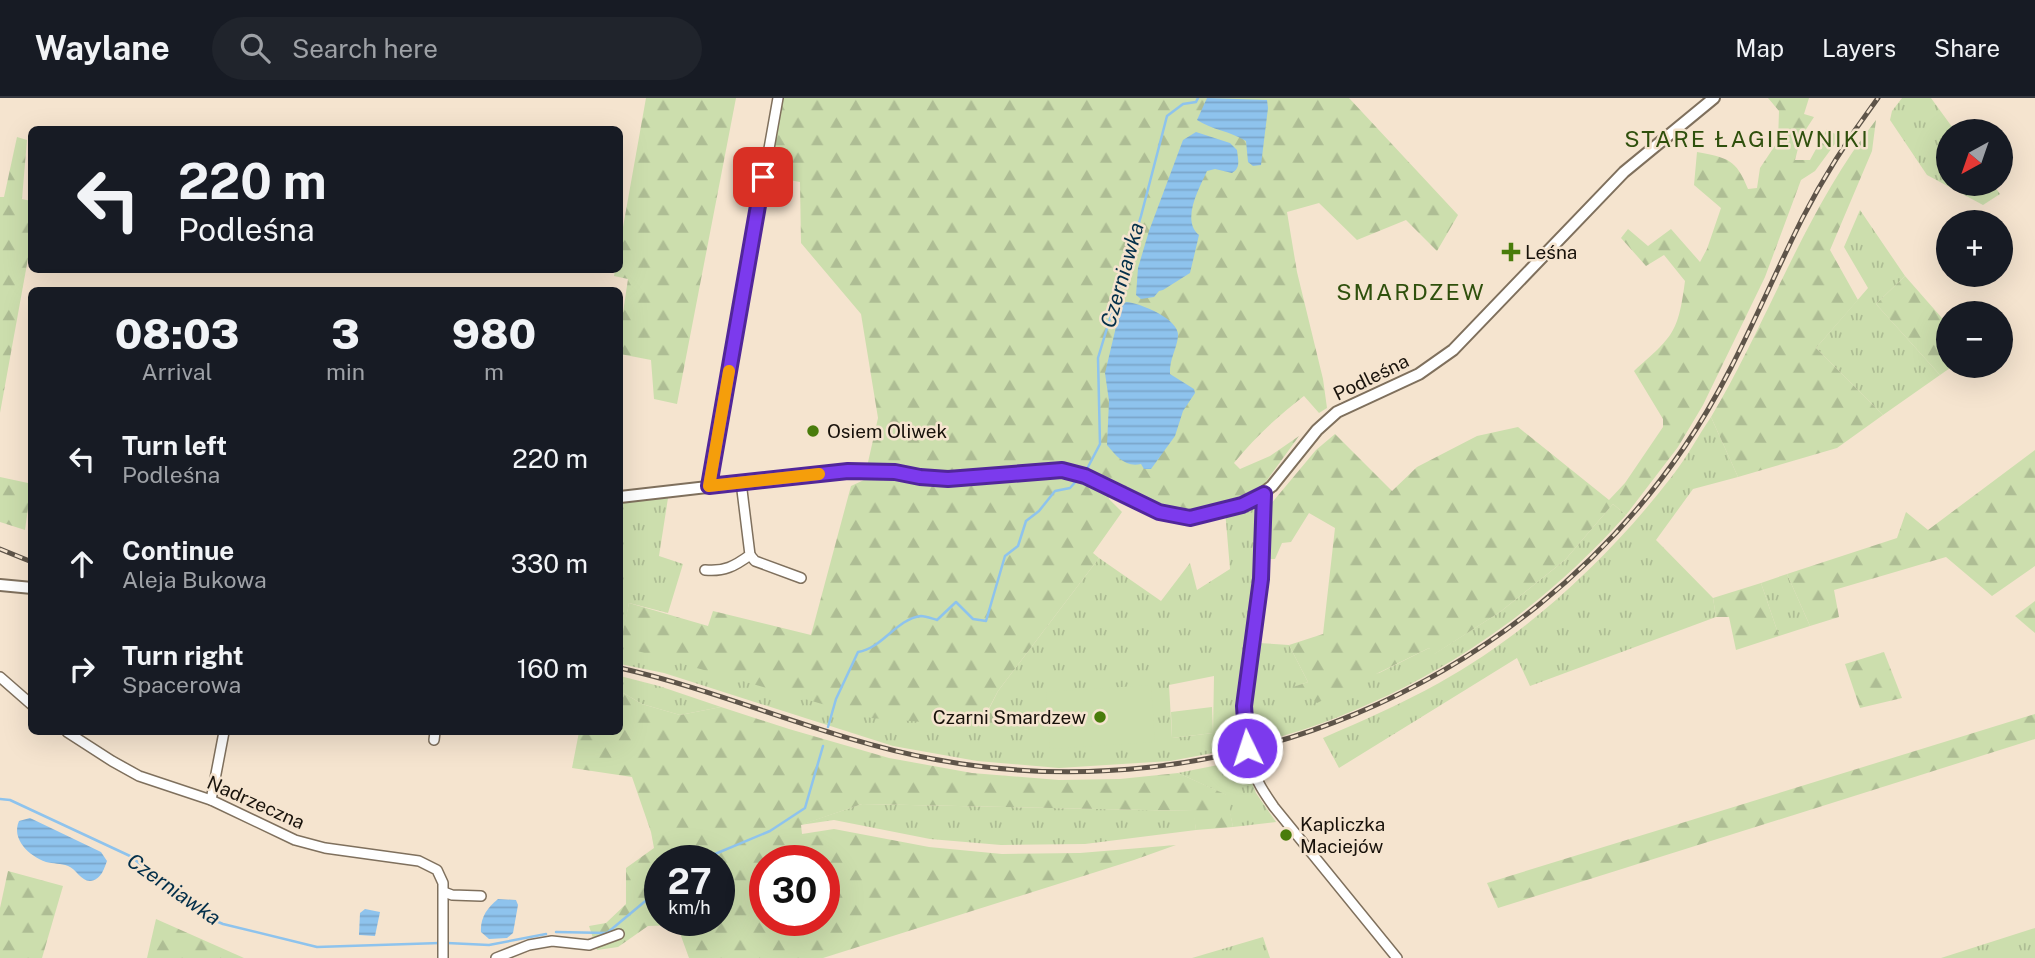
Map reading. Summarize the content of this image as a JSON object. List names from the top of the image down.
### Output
{
  "streets": {
    "street": ["Podleśna", "Nadrzeczna"]
  },
  "districts": ["STARE ŁAGIEWNIKI", "SMARDZEW"],
  "water": ["Czerniawka"],
  "places": {
    "health": ["Leśna"],
    "other": ["Osiem Oliwek", "Czarni Smardzew", "Kapliczka Maciejów"]
  },
  "north": "bottom left",
  "page": {
    "header": "Waylane",
    "search": "Search here",
    "nav": ["Map", "Layers", "Share"],
    "map_buttons": ["+", "−"],
    "turn": ["220 m", "Podleśna"],
    "eta": [
      "08:03",
      "Arrival",
      "3",
      "min",
      "980",
      "m"
    ],
    "list": [
      {
        "name": "Turn left",
        "note": "Podleśna",
        "value": "220 m"
      },
      {
        "name": "Continue",
        "note": "Aleja Bukowa",
        "value": "330 m"
      },
      {
        "name": "Turn right",
        "note": "Spacerowa",
        "value": "160 m"
      }
    ],
    "speed": "27 km/h",
    "limit": "30"
  }
}
